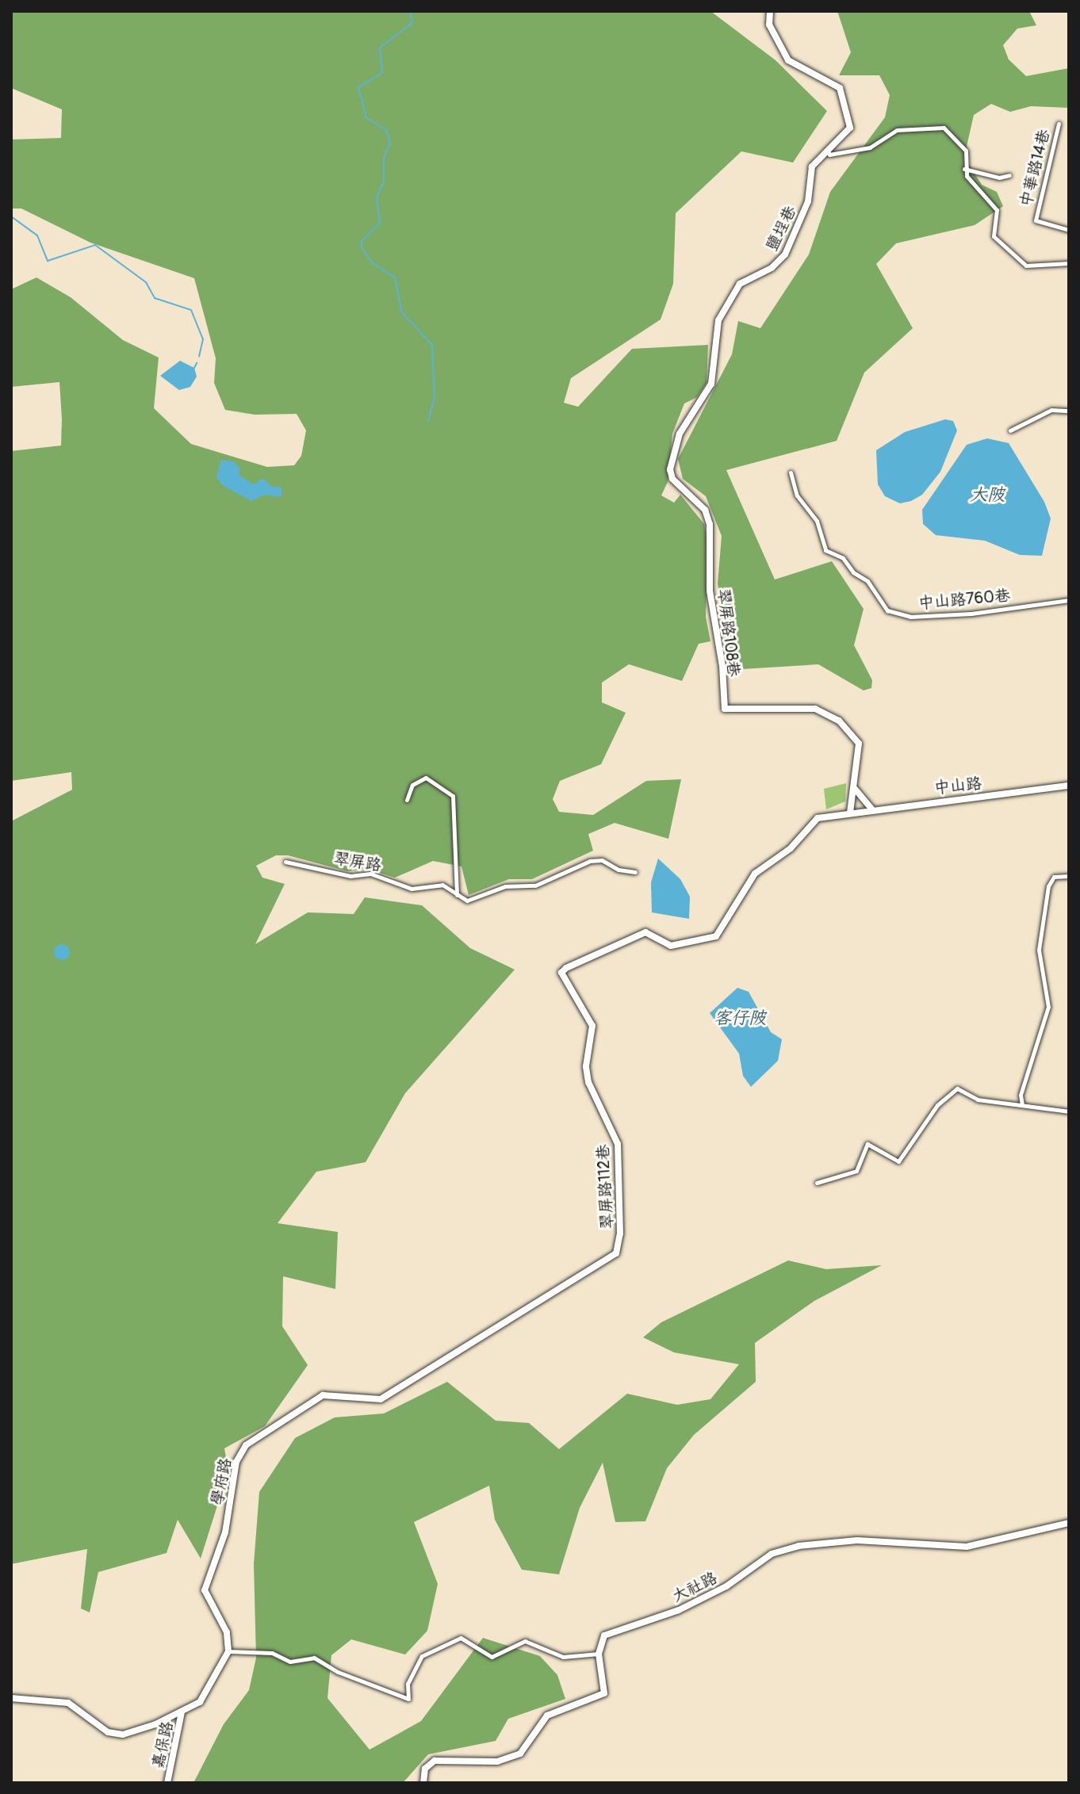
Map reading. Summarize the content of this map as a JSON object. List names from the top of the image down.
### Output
{
  "streets": {
    "street": [
      "中華路14巷",
      "鹽埕巷",
      "中山路760巷",
      "翠屏路108巷",
      "中山路",
      "翠屏路",
      "翠屏路112巷",
      "學府路",
      "大社路",
      "嘉保路"
    ]
  },
  "crossings": [
    ["中華路14巷", "鹽埕巷"],
    ["鹽埕巷", "翠屏路108巷"],
    ["翠屏路108巷", "中山路"],
    ["翠屏路108巷", "翠屏路112巷"],
    ["中山路", "翠屏路112巷"],
    ["翠屏路112巷", "學府路"]
  ],
  "water": ["大陂", "客仔陂"]
}
